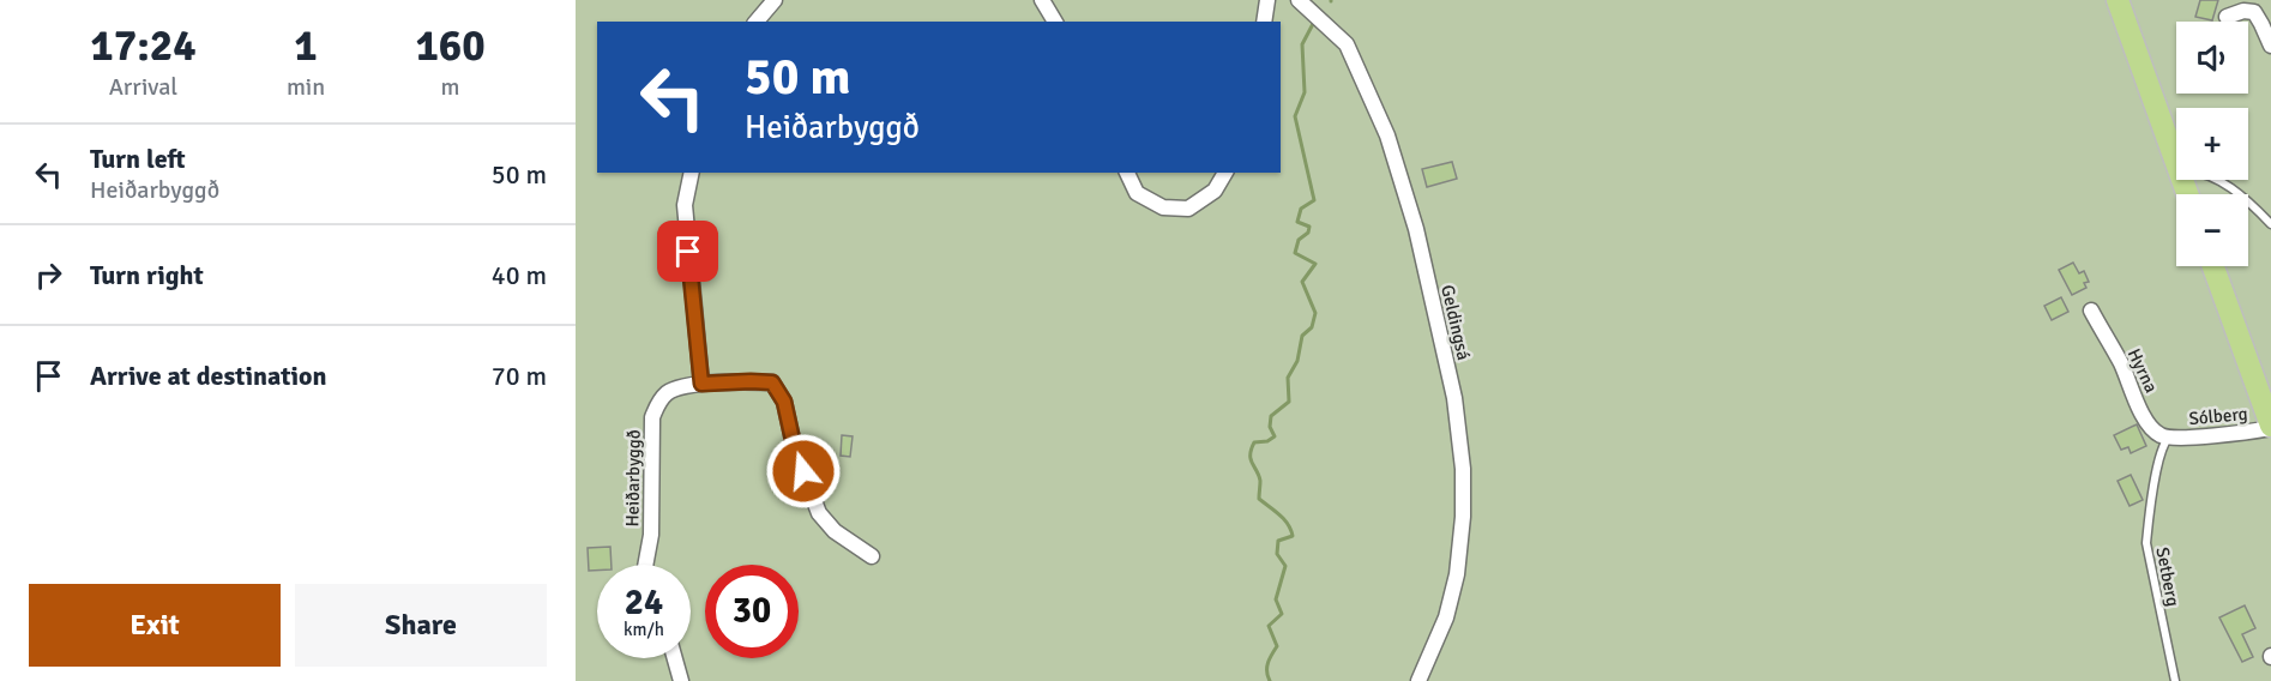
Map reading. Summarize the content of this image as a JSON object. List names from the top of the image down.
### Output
{
  "streets": {
    "street": [
      "Geldingsá",
      "Hyrna",
      "Sólberg",
      "Heiðarbyggð"
    ],
    "lane": ["Setberg"]
  },
  "crossings": [
    ["Hyrna", "Sólberg"],
    ["Hyrna", "Setberg"],
    ["Sólberg", "Setberg"]
  ],
  "page": {
    "eta": [
      "17:24",
      "Arrival",
      "1",
      "min",
      "160",
      "m"
    ],
    "map_buttons": ["+", "−"],
    "turn": ["50 m", "Heiðarbyggð"],
    "list": [
      {
        "name": "Turn left",
        "note": "Heiðarbyggð",
        "value": "50 m"
      },
      {
        "name": "Turn right",
        "value": "40 m"
      },
      {
        "name": "Arrive at destination",
        "value": "70 m"
      }
    ],
    "speed": "24 km/h",
    "limit": "30",
    "buttons": ["Exit", "Share"]
  }
}
